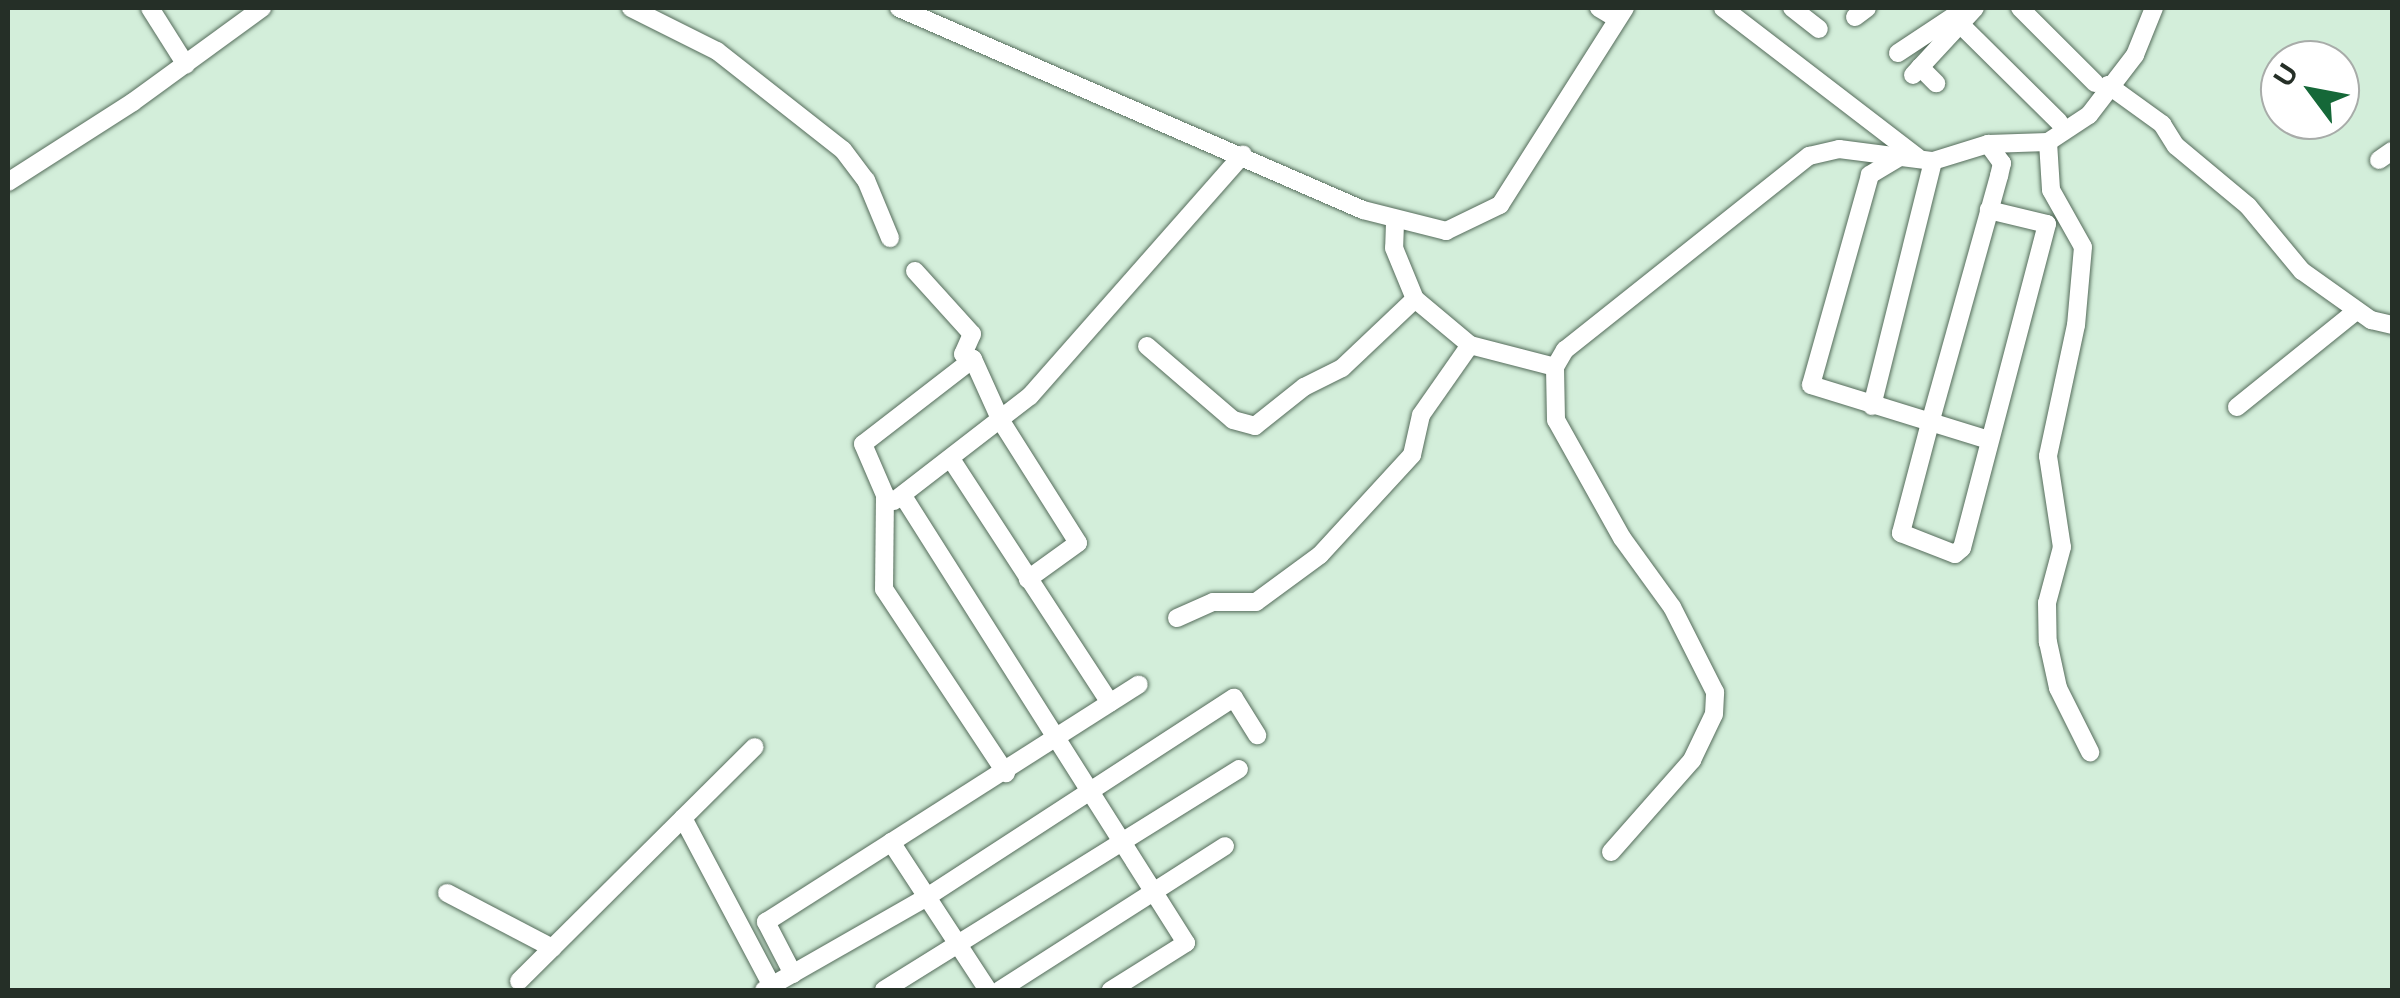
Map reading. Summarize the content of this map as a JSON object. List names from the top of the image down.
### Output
{
  "north": "top left"
}
